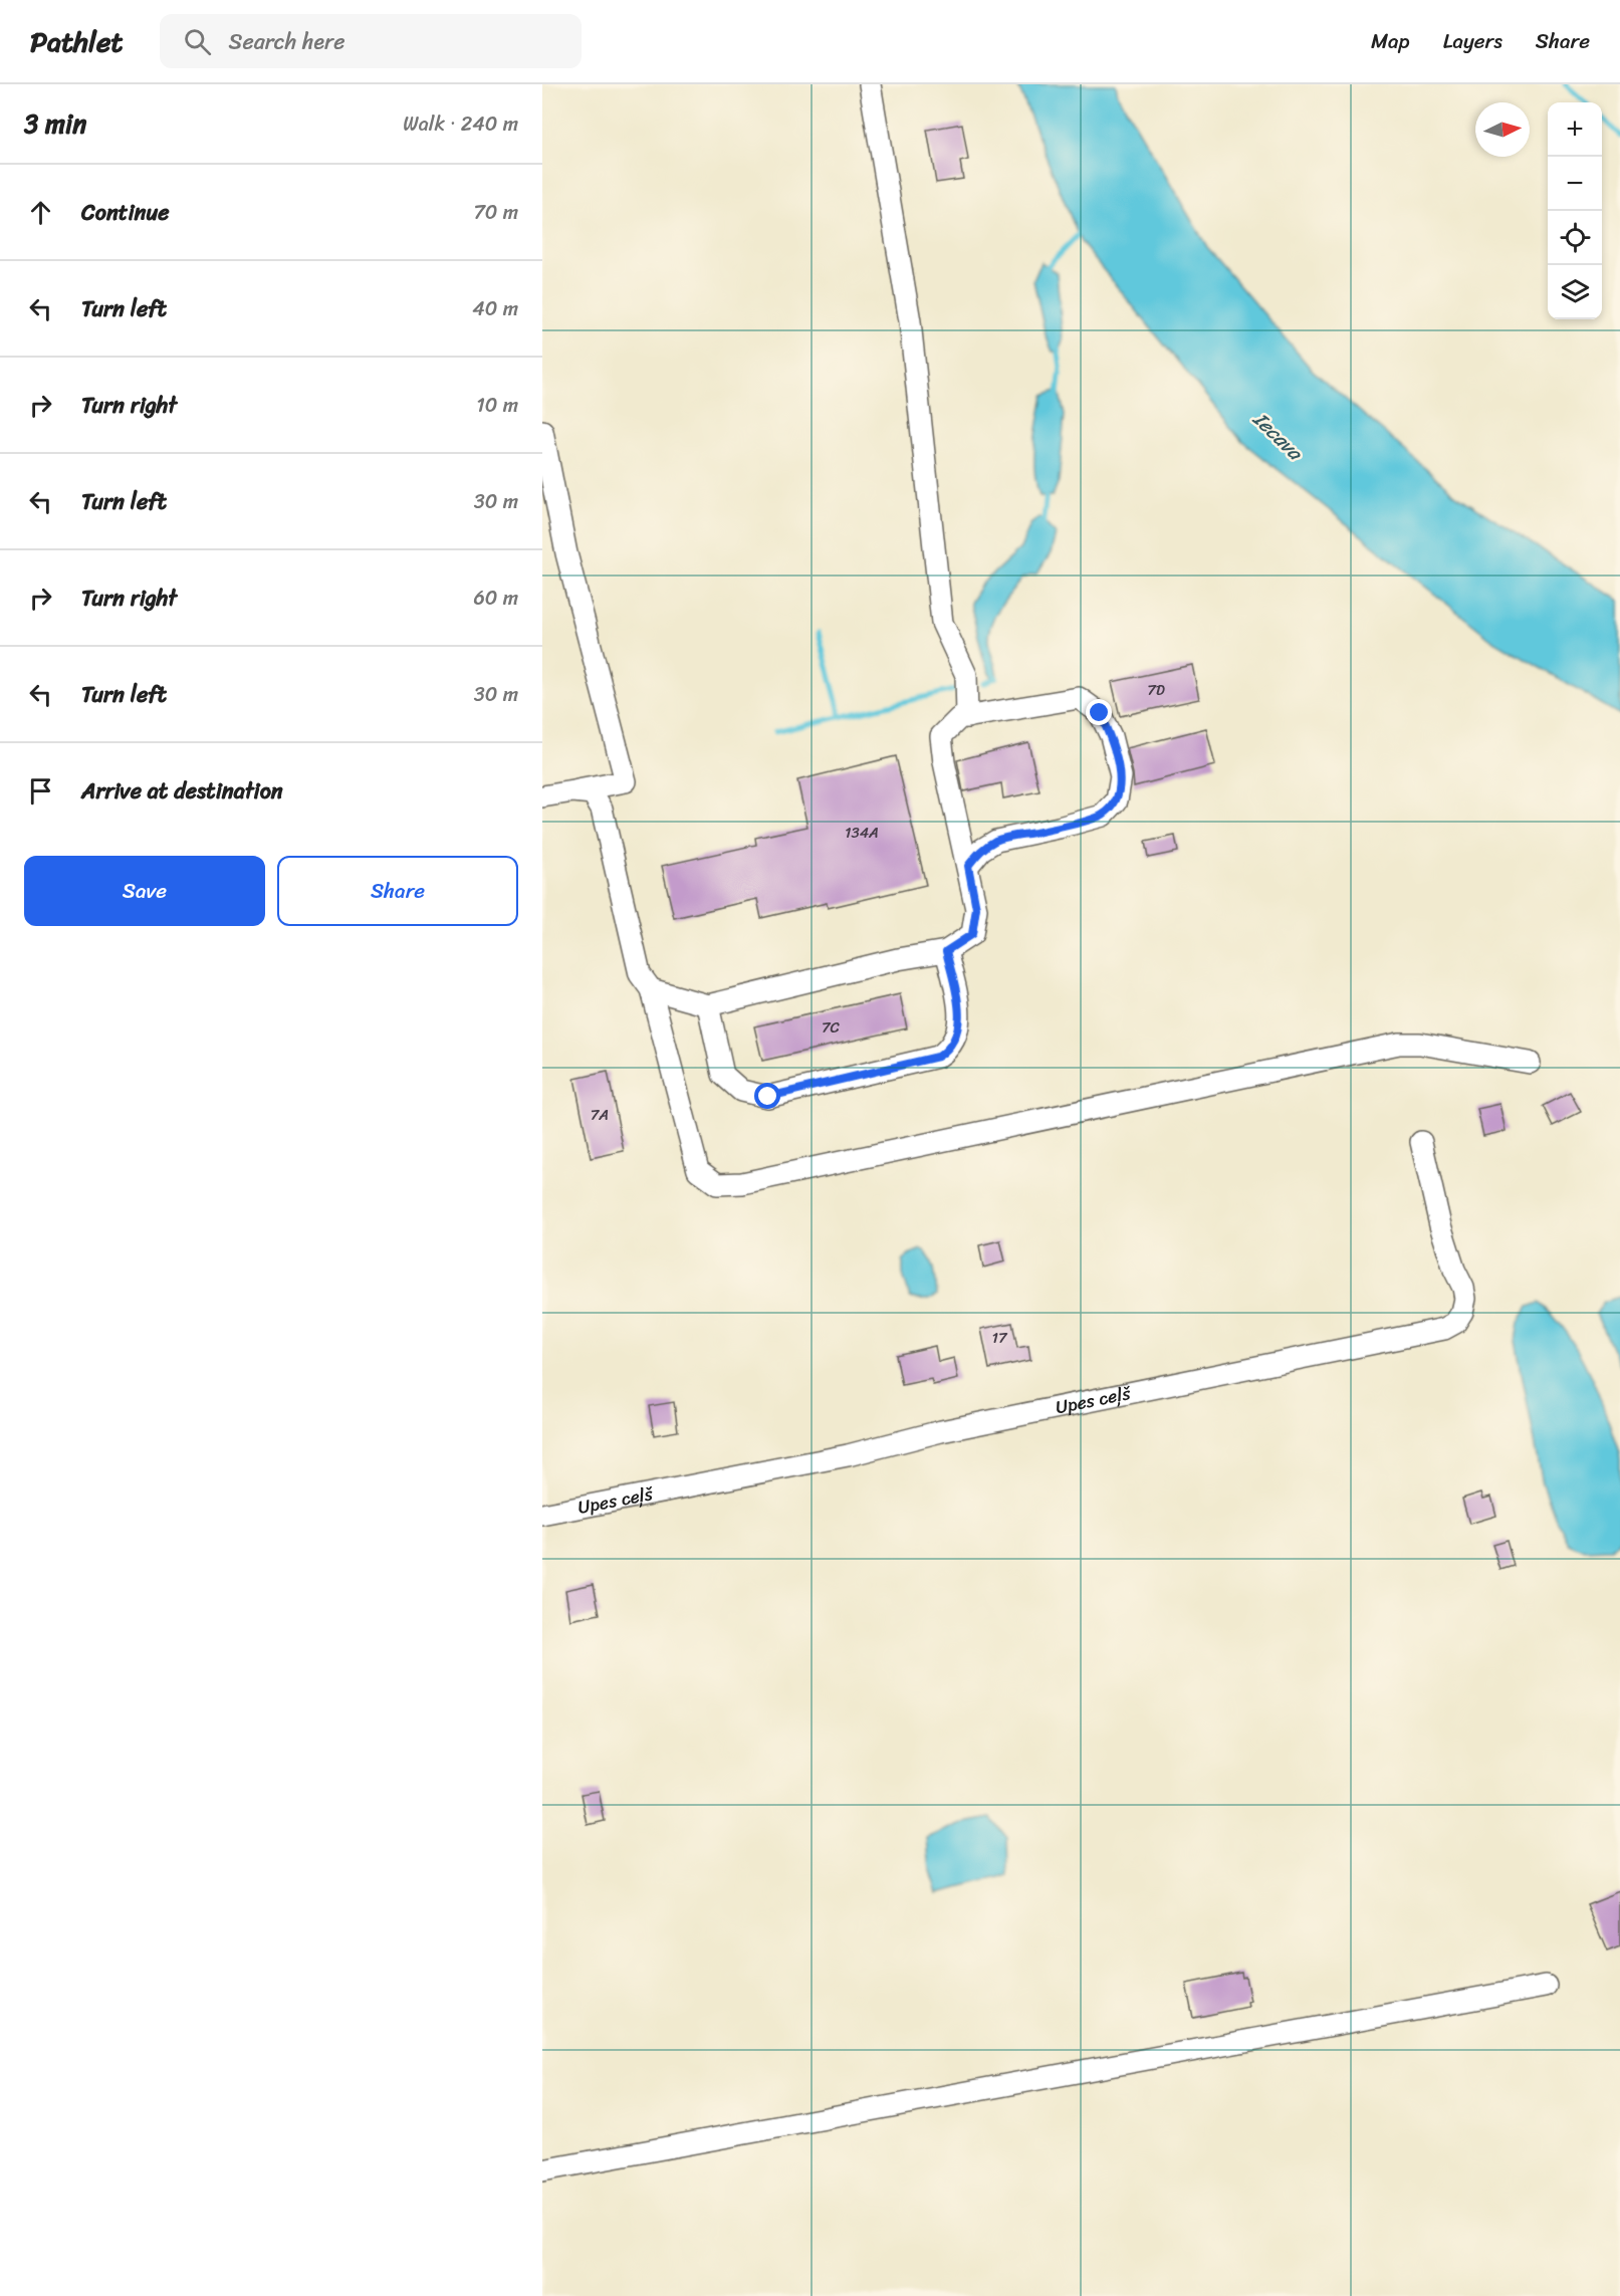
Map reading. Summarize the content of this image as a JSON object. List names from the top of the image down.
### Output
{
  "streets": {
    "street": ["Upes ceļš"]
  },
  "water": ["Iecava"],
  "house_numbers": [
    "7D",
    "134A",
    "7C",
    "7A",
    "17"
  ],
  "north": "right",
  "page": {
    "header": "Pathlet",
    "search": "Search here",
    "nav": ["Map", "Layers", "Share"],
    "heading": ["3 min", "Walk · 240 m"],
    "map_buttons": ["+", "−"],
    "list": [
      ["Continue", "70 m"],
      ["Turn left", "40 m"],
      ["Turn right", "10 m"],
      ["Turn left", "30 m"],
      ["Turn right", "60 m"],
      ["Turn left", "30 m"],
      "Arrive at destination"
    ],
    "buttons": ["Save", "Share"]
  }
}
